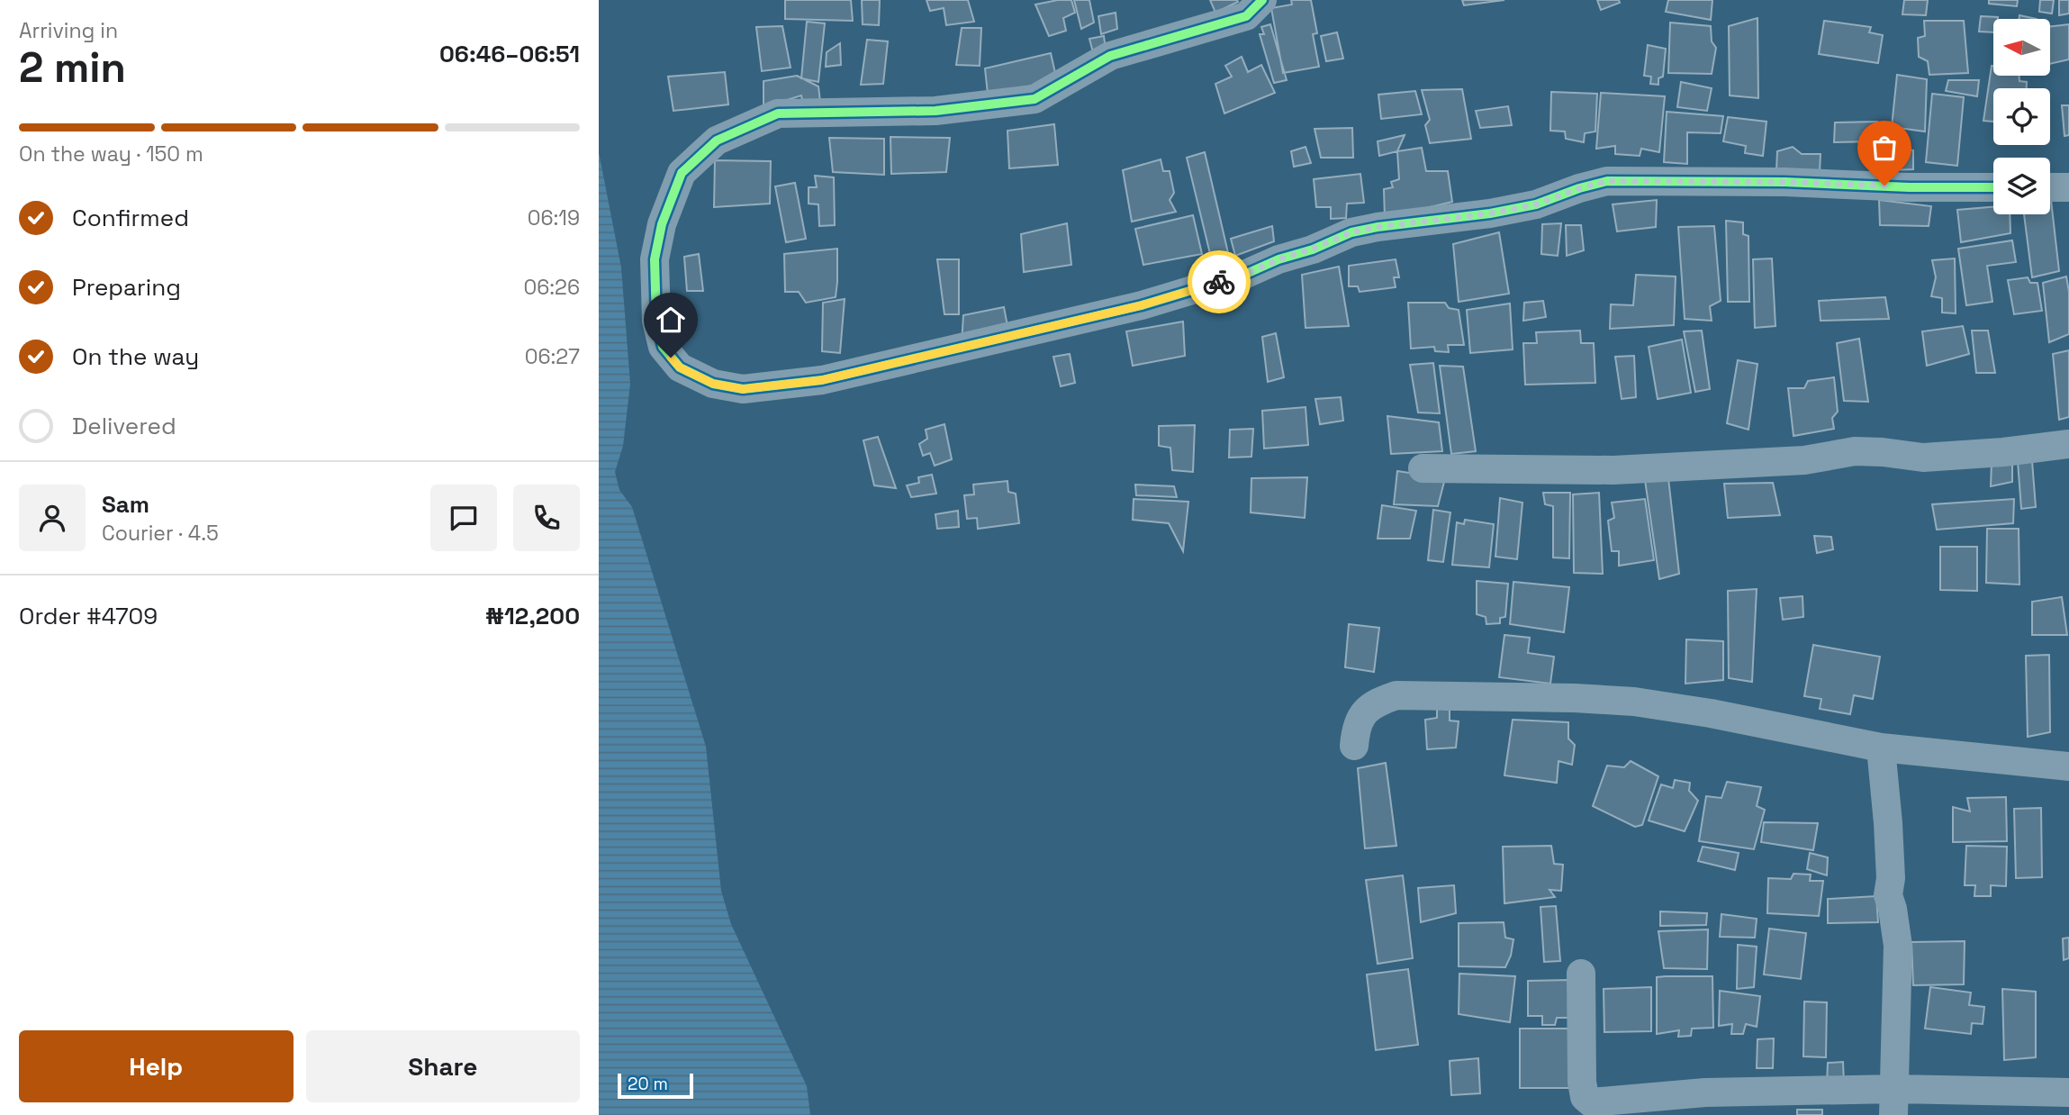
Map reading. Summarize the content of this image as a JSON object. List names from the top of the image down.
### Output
{
  "scale_bar": "20 m",
  "north": "left",
  "page": {
    "heading": ["2 min", "Arriving in", "06:46–06:51"],
    "panel": [
      "Sam",
      "Courier · 4.5",
      "Order #4709",
      "₦12,200"
    ],
    "bar": "On the way · 150 m",
    "list": [
      ["Confirmed", "06:19"],
      ["Preparing", "06:26"],
      ["On the way", "06:27"],
      "Delivered"
    ],
    "buttons": ["Help", "Share"],
    "scale": "20 m"
  }
}
